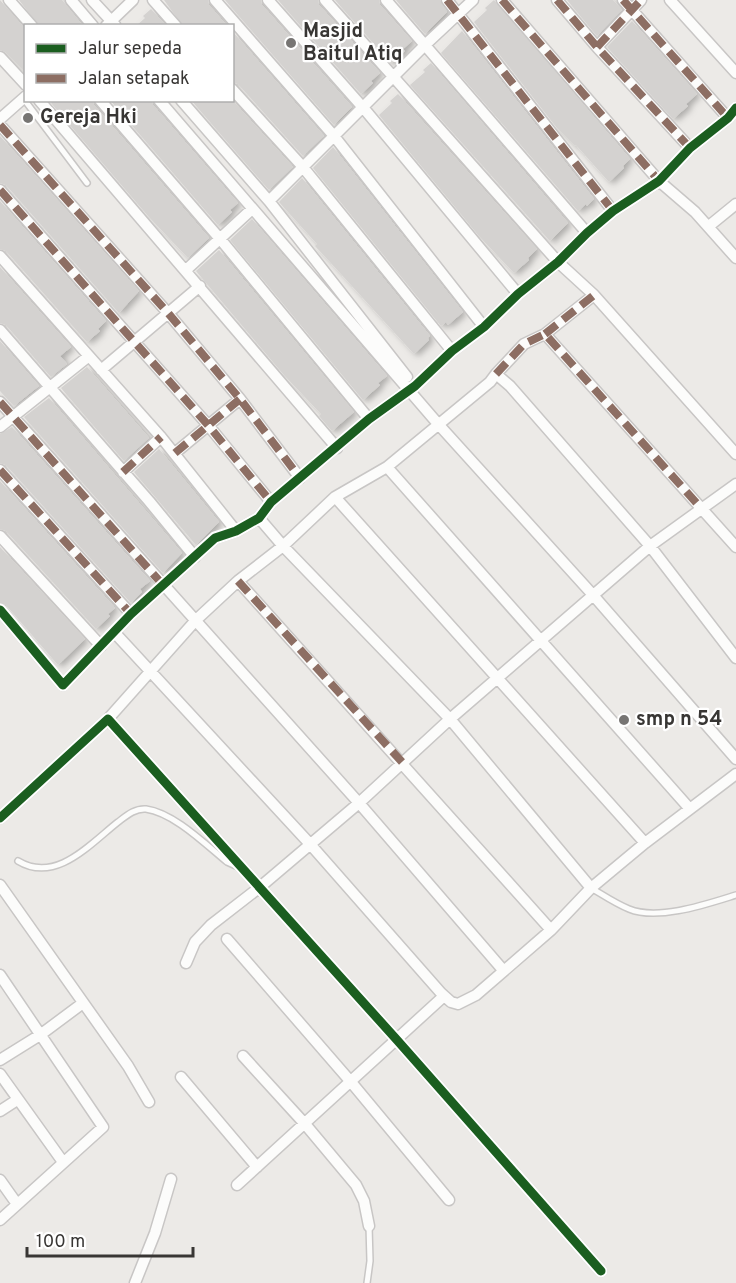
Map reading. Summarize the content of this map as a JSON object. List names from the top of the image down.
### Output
{
  "places": ["Masjid Baitul Atiq", "Gereja Hki", "smp n 54"],
  "legend": ["Jalur sepeda", "Jalan setapak"],
  "scale_bar": "100 m"
}
